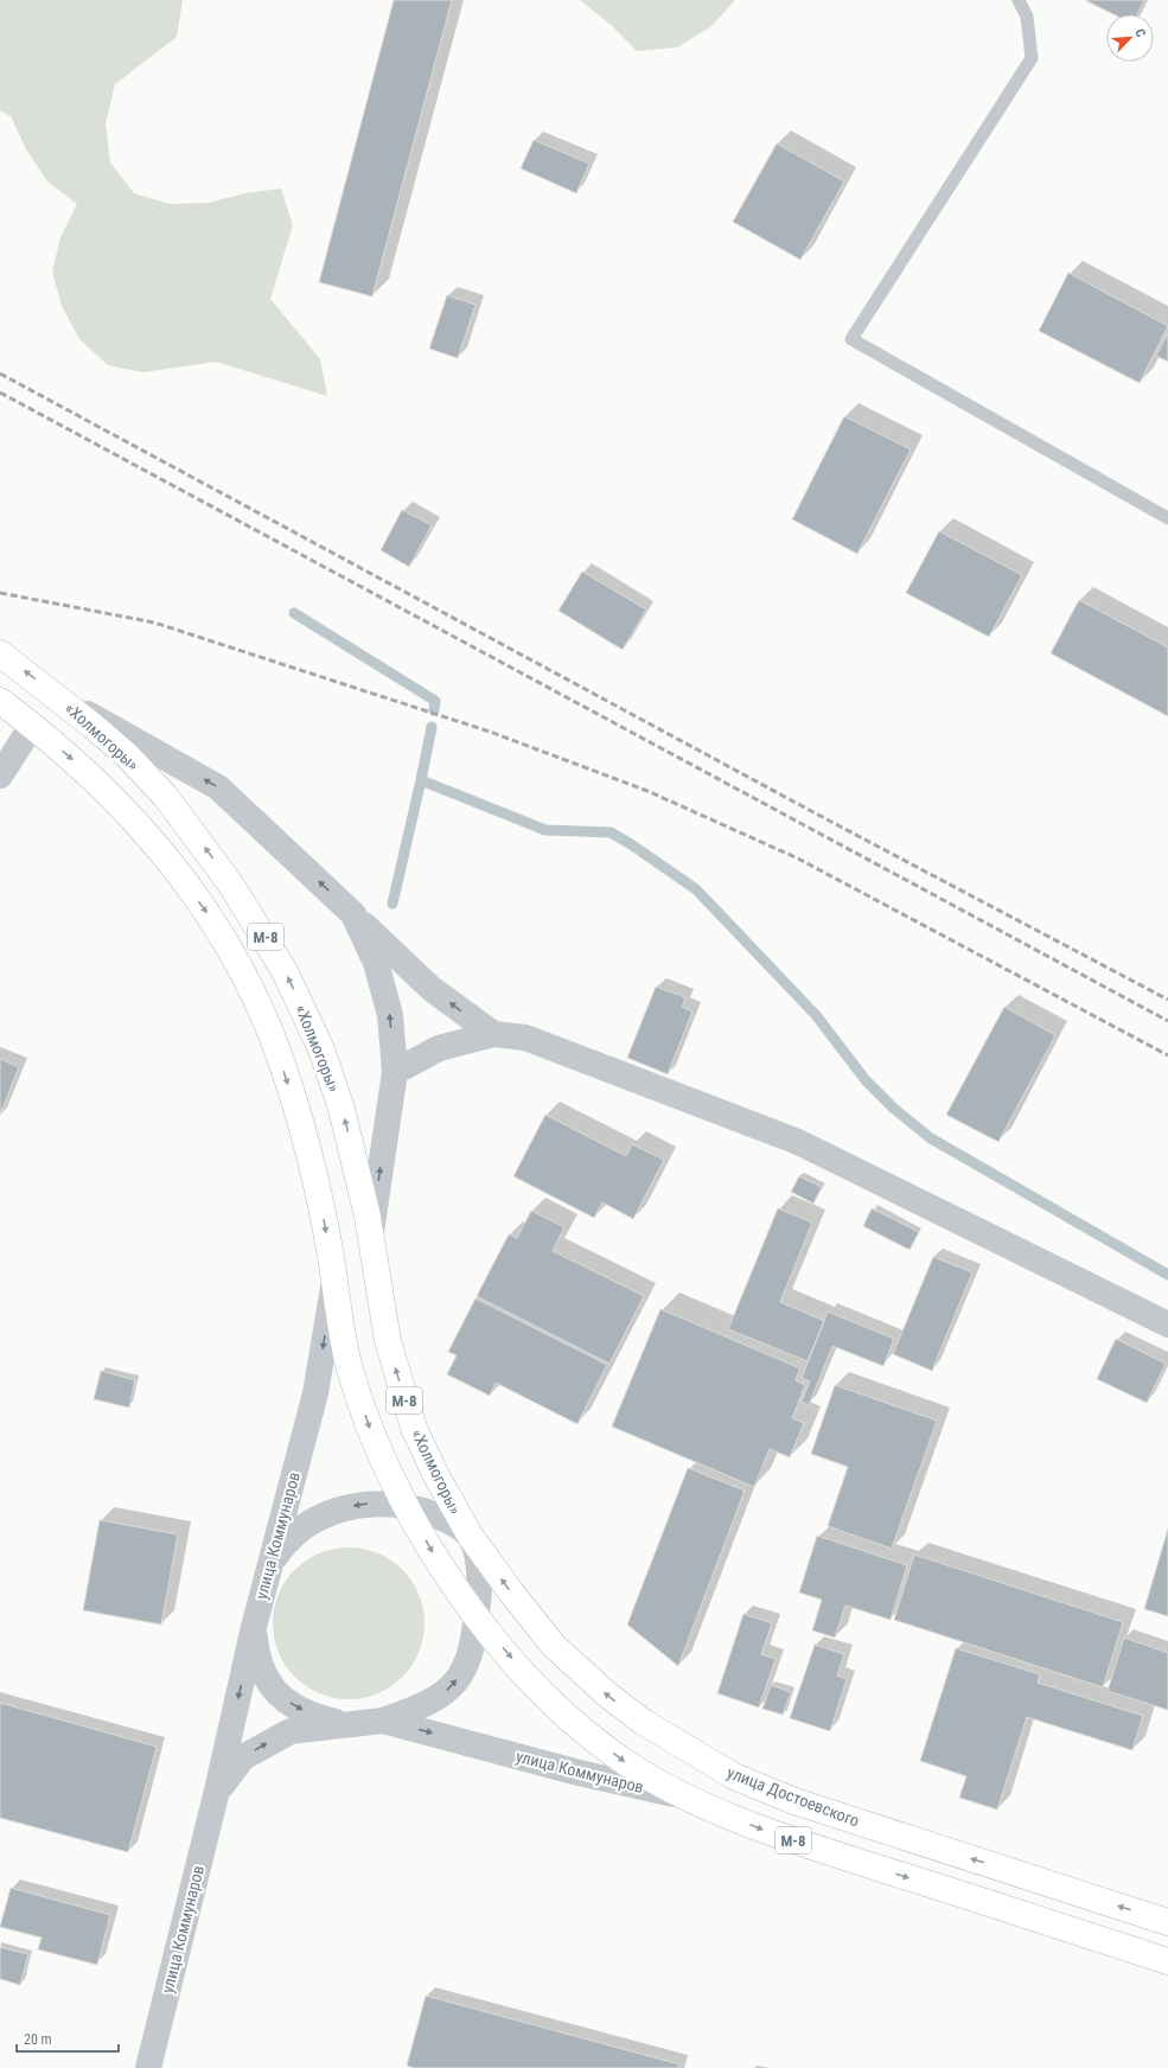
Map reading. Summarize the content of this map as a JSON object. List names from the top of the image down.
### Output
{
  "streets": {
    "highway": ["«Холмогоры»", "М-8", "улица Достоевского"],
    "street": ["улица Коммунаров"]
  },
  "crossings": [
    ["«Холмогоры»", "улица Достоевского"],
    ["М-8", "улица Коммунаров"]
  ],
  "scale_bar": "20 m",
  "north": "top right"
}
